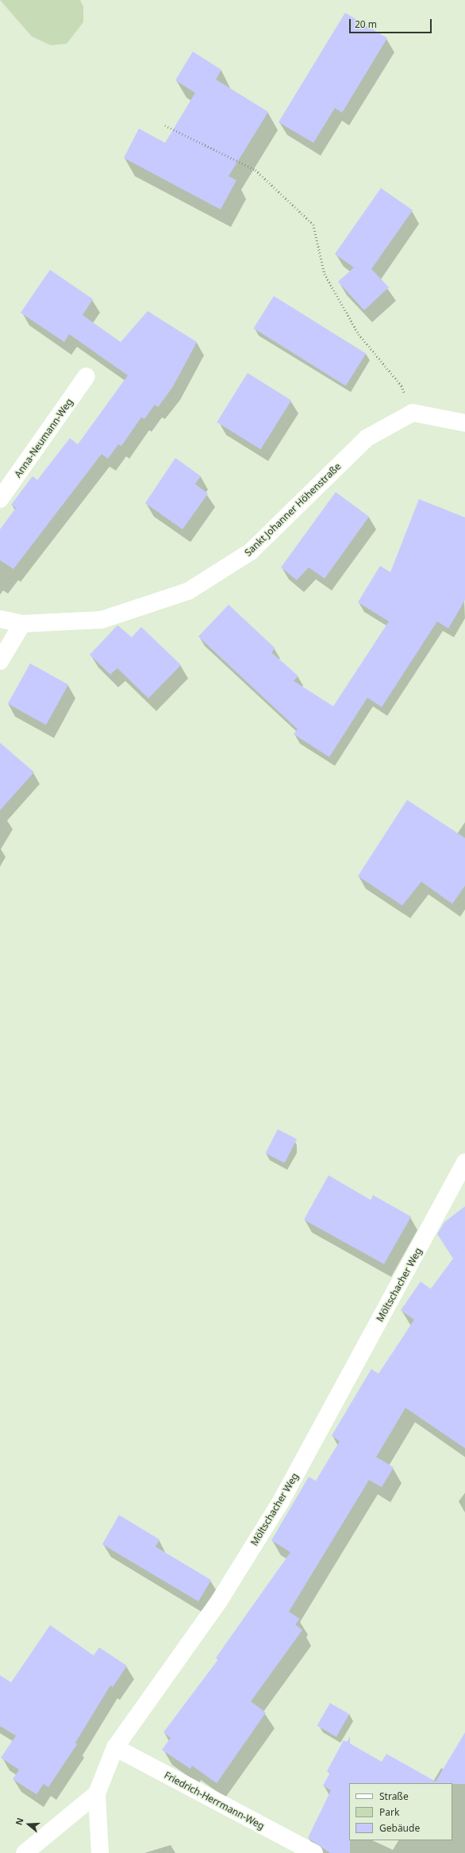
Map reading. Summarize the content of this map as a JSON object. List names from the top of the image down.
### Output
{
  "streets": {
    "street": [
      "Anna-Neumann-Weg",
      "Sankt Johanner Höhenstraße",
      "Möltschacher Weg",
      "Friedrich-Herrmann-Weg"
    ]
  },
  "crossings": [
    ["Möltschacher Weg", "Friedrich-Herrmann-Weg"]
  ],
  "legend": ["Straße", "Park", "Gebäude"],
  "scale_bar": "20 m",
  "north": "left"
}
